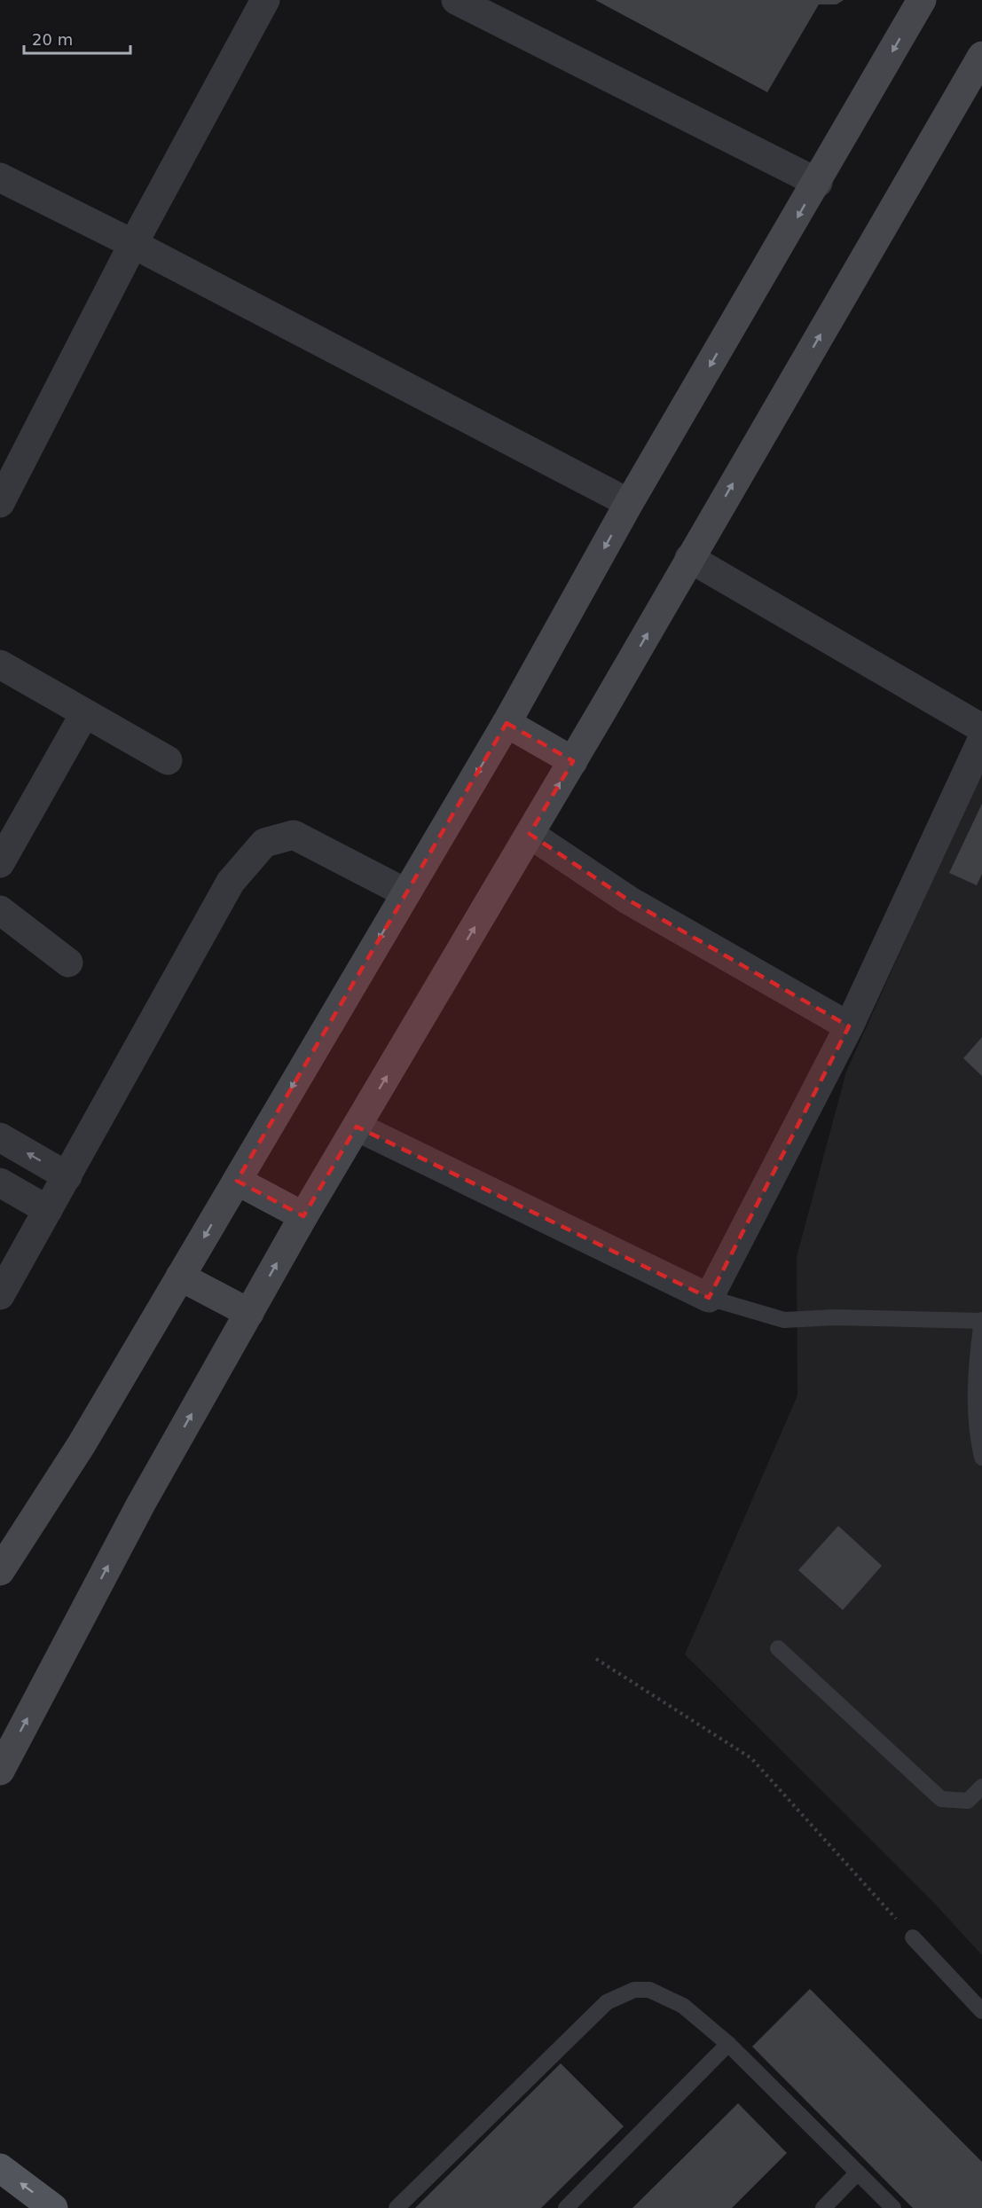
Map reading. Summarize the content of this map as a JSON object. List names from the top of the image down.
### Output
{
  "scale_bar": "20 m"
}
